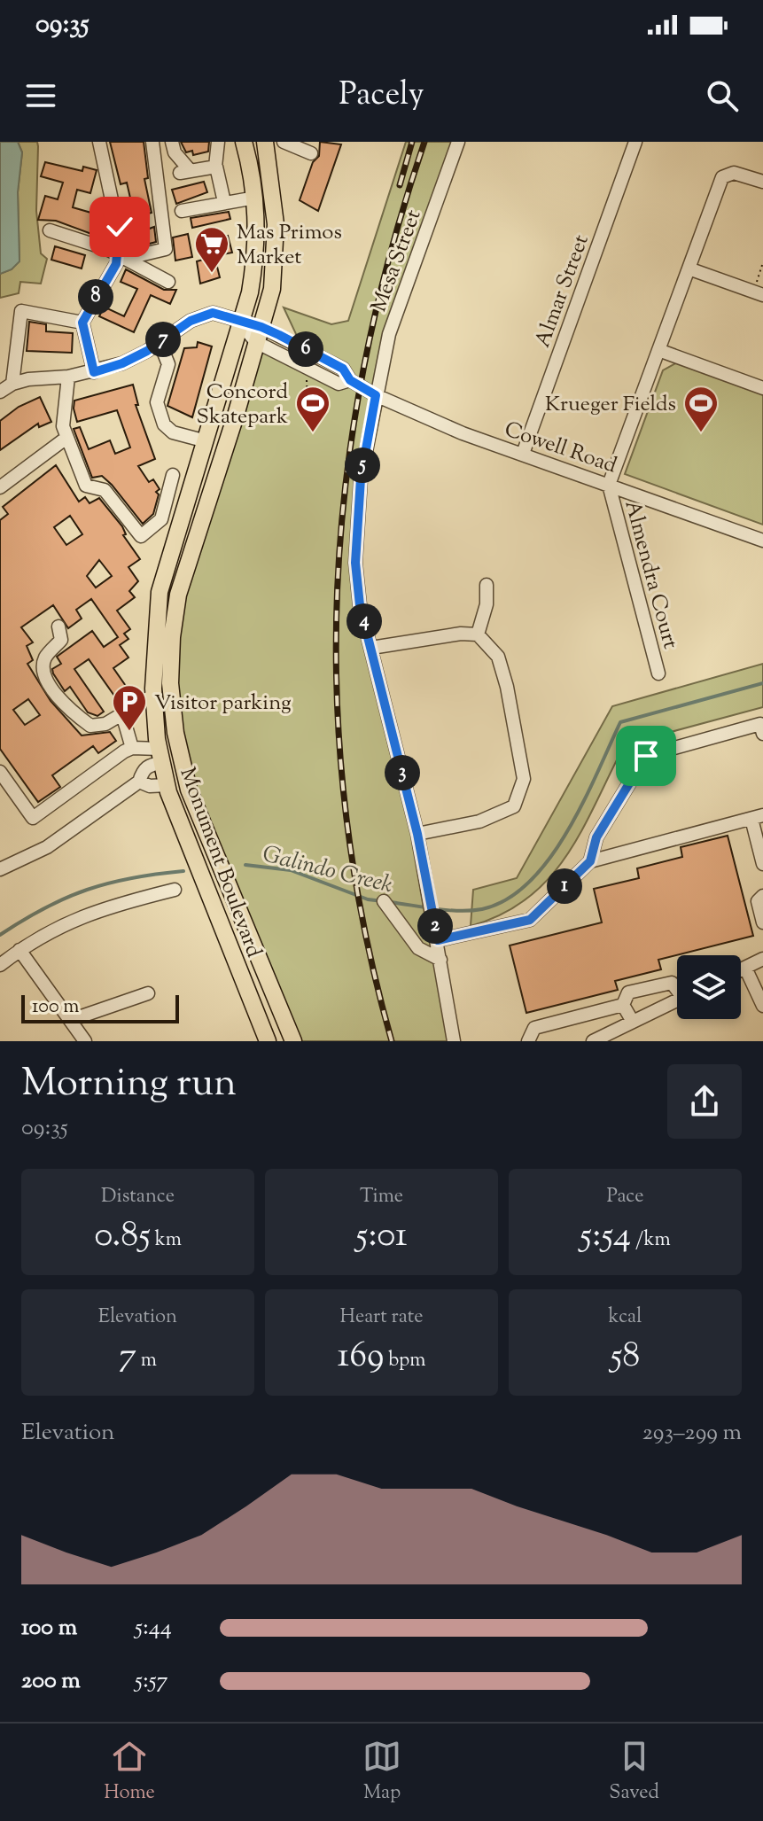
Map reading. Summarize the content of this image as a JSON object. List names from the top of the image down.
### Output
{
  "streets": {
    "main road": ["Monument Boulevard"],
    "street": [
      "Mesa Street",
      "Almar Street",
      "Cowell Road",
      "Almendra Court"
    ]
  },
  "crossings": [
    ["Mesa Street", "Cowell Road"],
    ["Almar Street", "Cowell Road"],
    ["Cowell Road", "Almendra Court"],
    ["Cowell Road", "Monument Boulevard"]
  ],
  "water": ["Galindo Creek"],
  "places": {
    "supermarket": ["Mas Primos Market"],
    "sports": ["Concord Skatepark", "Krueger Fields"],
    "parking": ["Visitor parking"]
  },
  "scale_bar": "100 m",
  "page": {
    "status": "09:35",
    "header": "Pacely",
    "pins": [
      "8",
      "7",
      "6",
      "5",
      "4",
      "3",
      "1",
      "2"
    ],
    "scale": "100 m",
    "heading": ["Morning run", "09:35"],
    "stats": [
      ["Distance", "0.85 km"],
      ["Time", "5:01"],
      ["Pace", "5:54 /km"],
      ["Elevation", "7 m"],
      ["Heart rate", "169 bpm"],
      ["kcal", "58"]
    ],
    "chart": ["Elevation", "293–299 m"],
    "list": [
      {
        "name": "100 m",
        "note": "5:44"
      },
      {
        "name": "200 m",
        "note": "5:57"
      }
    ],
    "tabs": ["Home", "Map", "Saved"]
  }
}
